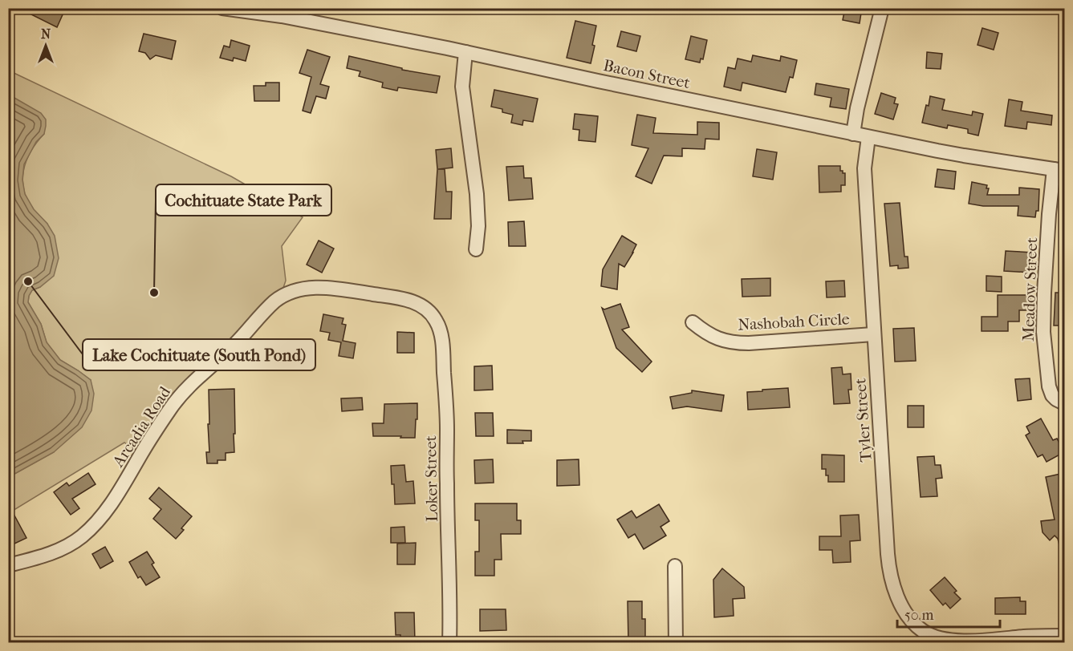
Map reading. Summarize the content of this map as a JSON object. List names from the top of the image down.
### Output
{
  "streets": {
    "street": [
      "Bacon Street",
      "Meadow Street",
      "Nashobah Circle",
      "Tyler Street",
      "Arcadia Road",
      "Loker Street"
    ]
  },
  "crossings": [
    ["Bacon Street", "Meadow Street"],
    ["Bacon Street", "Tyler Street"],
    ["Nashobah Circle", "Tyler Street"],
    ["Arcadia Road", "Loker Street"]
  ],
  "places": ["Lake Cochituate (South Pond)", "Cochituate State Park"],
  "scale_bar": "50 m",
  "north": "top"
}
